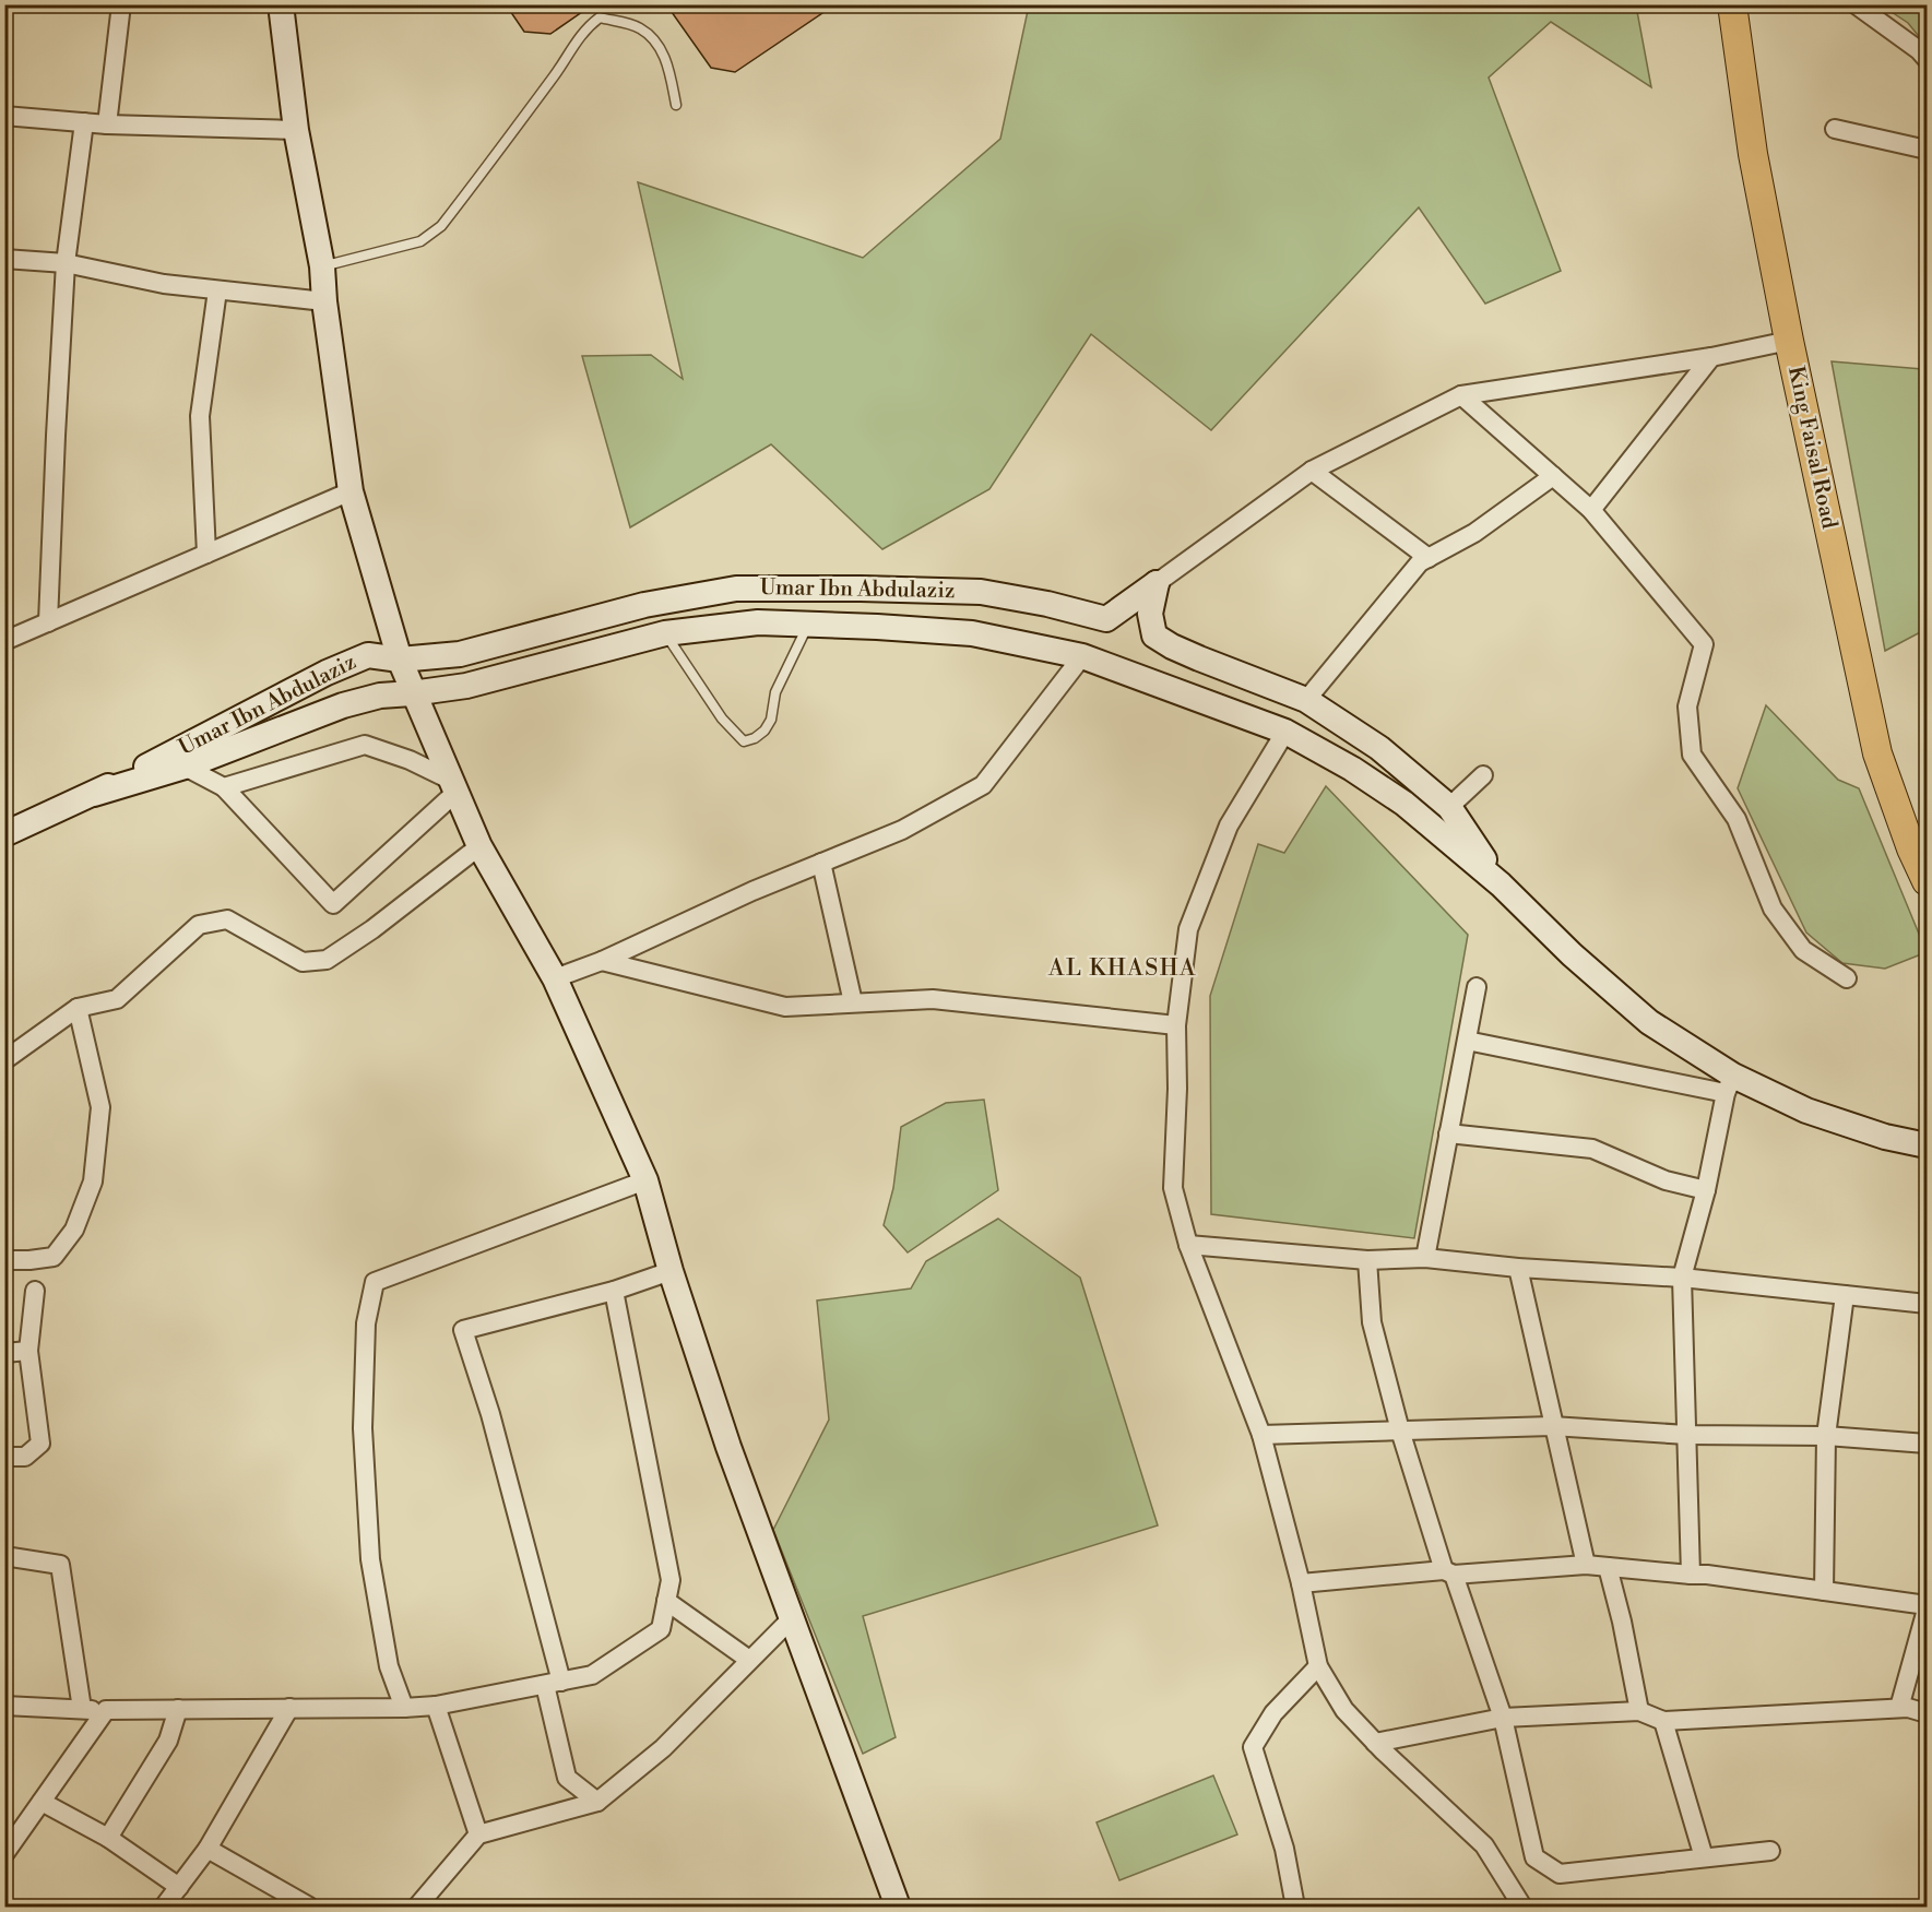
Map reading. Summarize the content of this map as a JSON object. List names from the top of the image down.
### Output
{
  "streets": {
    "main road": ["King Faisal Road"],
    "street": ["Umar Ibn Abdulaziz"]
  },
  "districts": ["AL KHASHA"]
}
